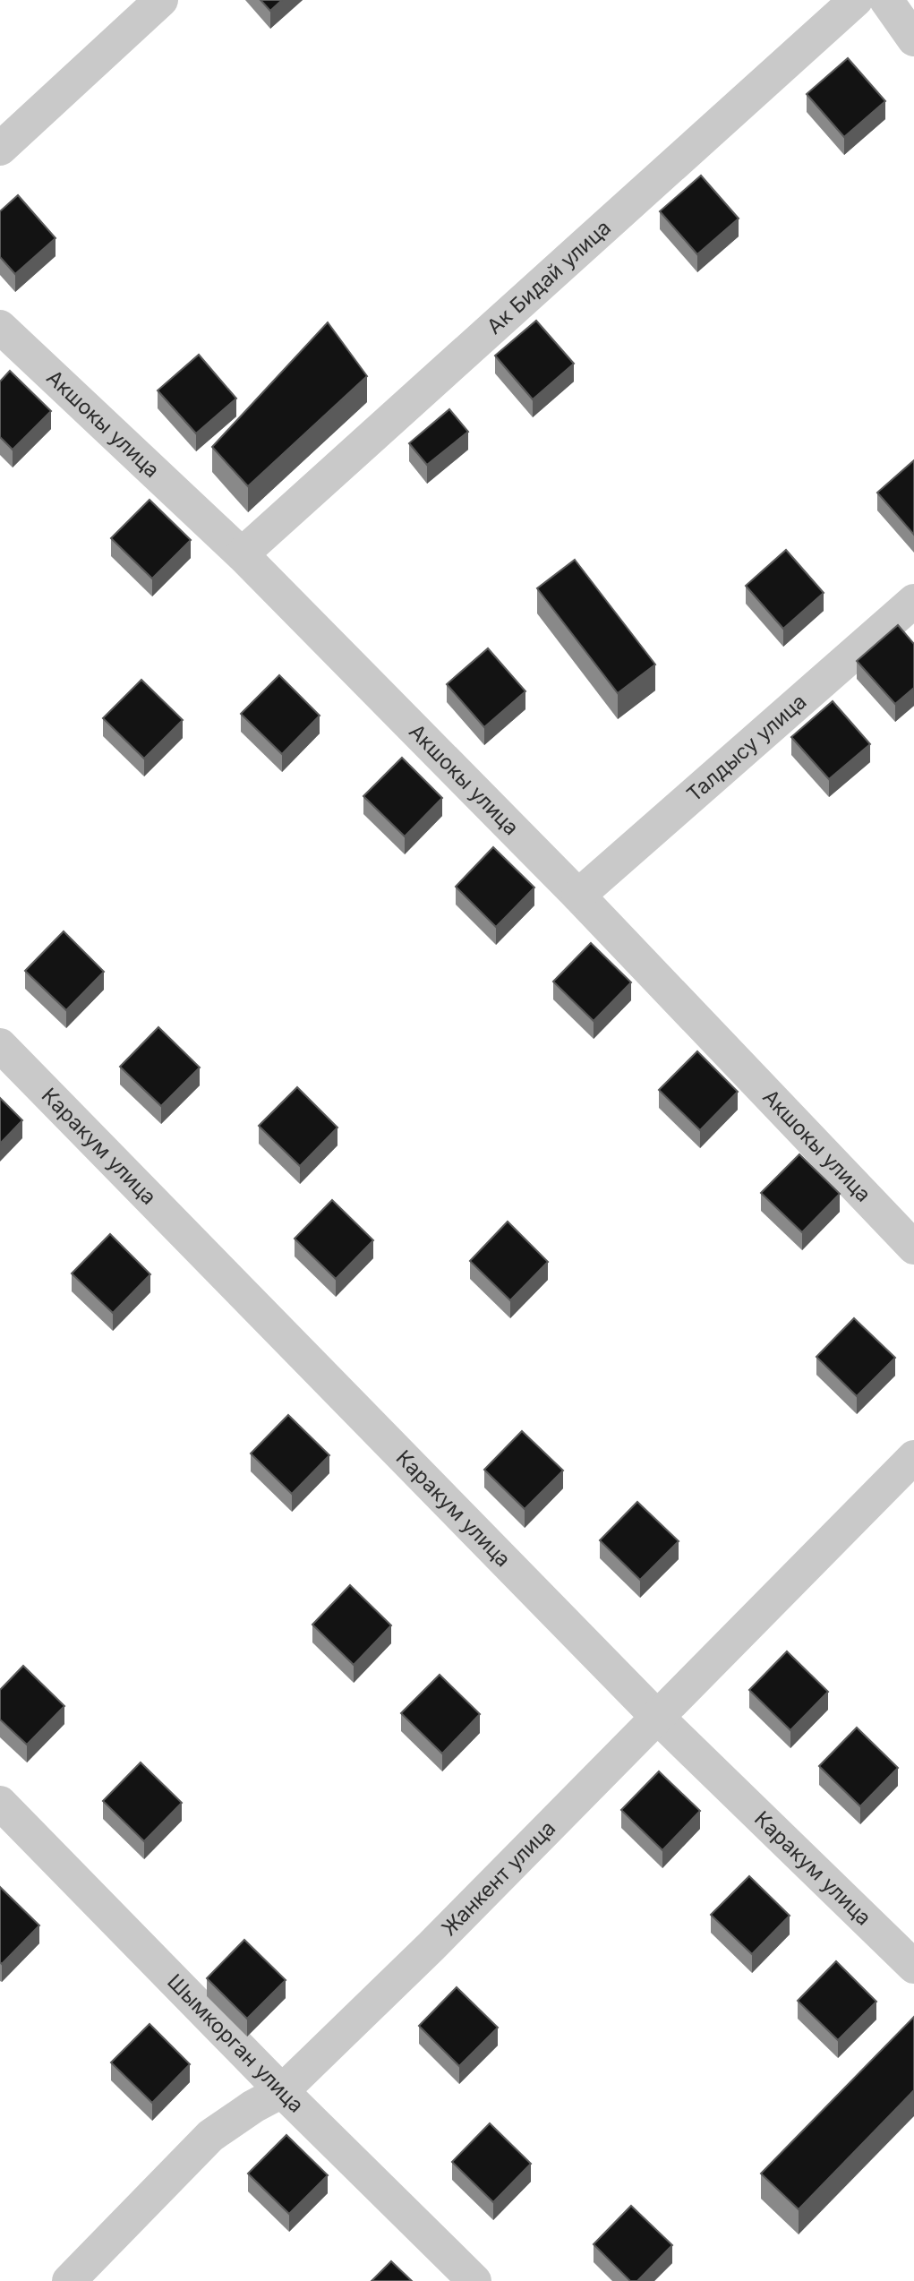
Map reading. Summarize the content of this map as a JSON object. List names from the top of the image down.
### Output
{
  "streets": {
    "street": [
      "Ак Бидай улица",
      "Акшокы улица",
      "Талдысу улица",
      "Каракум улица",
      "Жанкент улица",
      "Шымкорган улица"
    ]
  },
  "crossings": [
    ["Ак Бидай улица", "Акшокы улица"],
    ["Акшокы улица", "Талдысу улица"],
    ["Каракум улица", "Жанкент улица"],
    ["Жанкент улица", "Шымкорган улица"]
  ]
}
